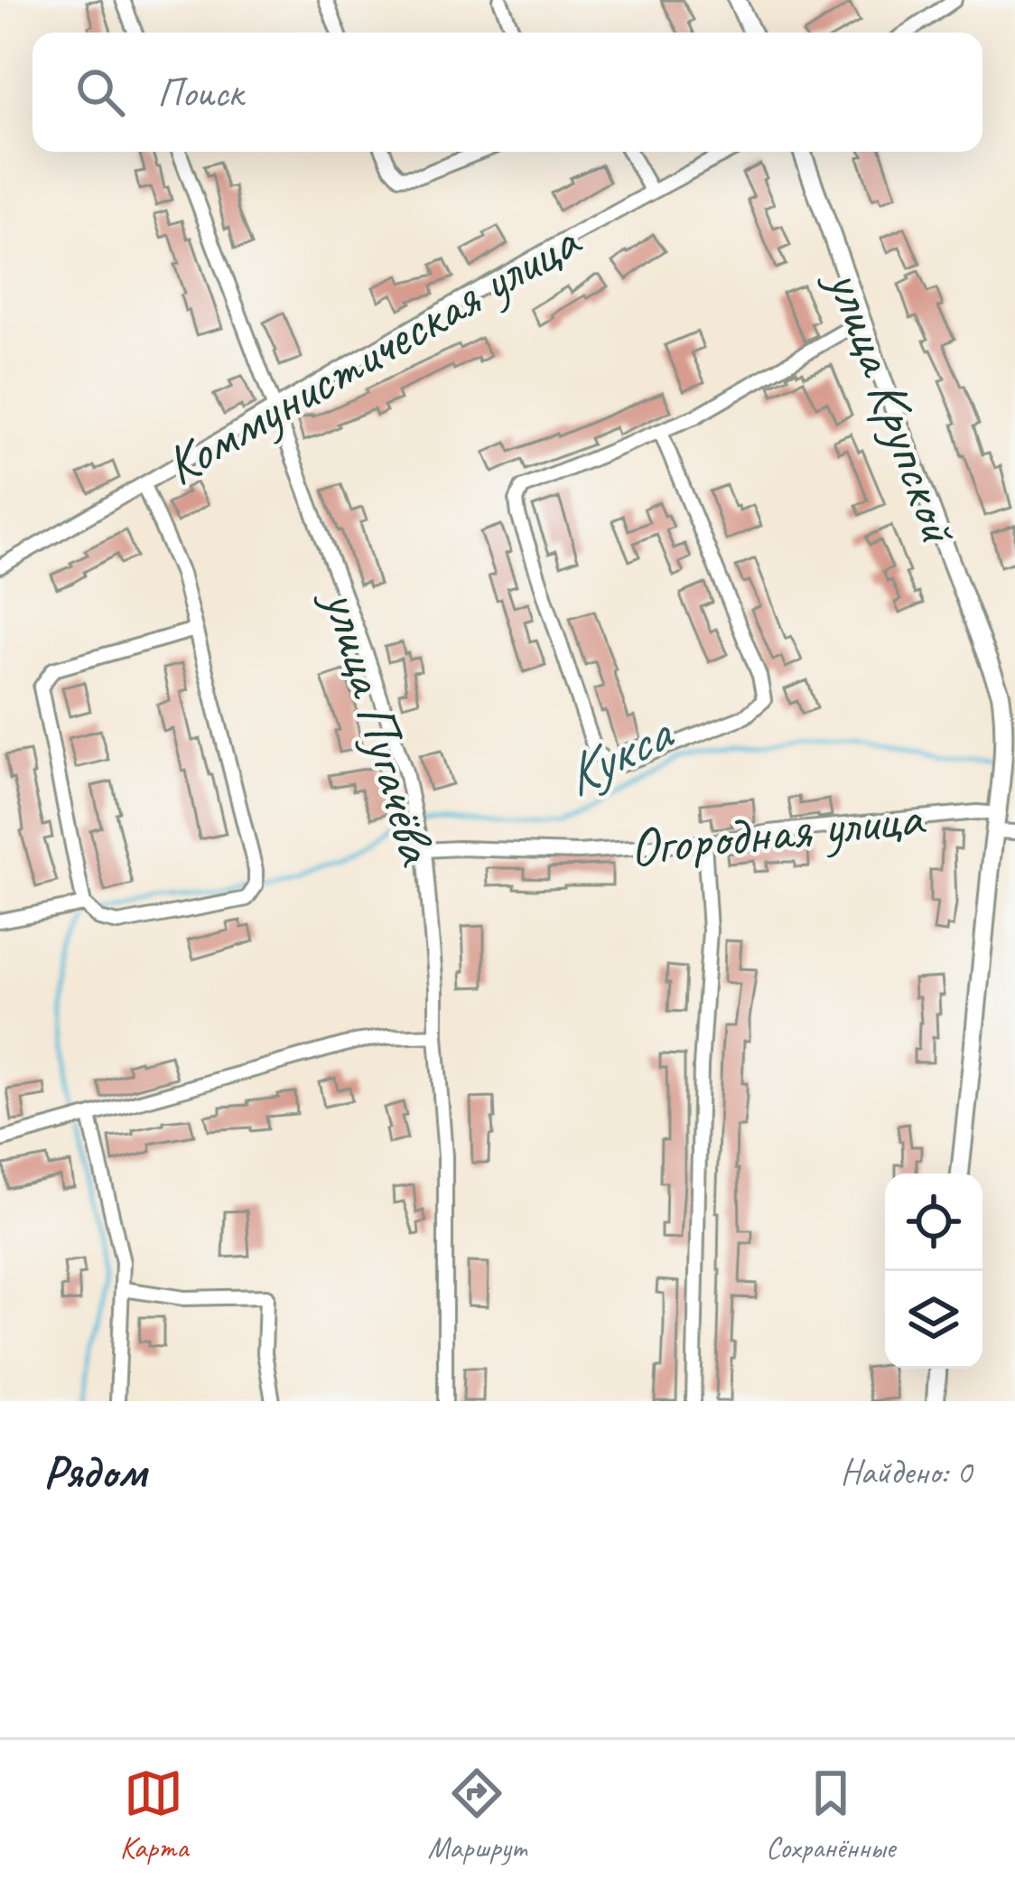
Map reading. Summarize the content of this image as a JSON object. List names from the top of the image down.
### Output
{
  "streets": {
    "street": [
      "Коммунистическая улица",
      "улица Крупской",
      "улица Пугачёва",
      "Огородная улица"
    ]
  },
  "crossings": [
    ["Коммунистическая улица", "улица Пугачёва"],
    ["улица Крупской", "Огородная улица"],
    ["улица Пугачёва", "Огородная улица"]
  ],
  "water": ["Кукса"],
  "page": {
    "search": "Поиск",
    "heading": ["Рядом", "Найдено: 0"],
    "nav": ["Карта", "Маршрут", "Сохранённые"]
  }
}
